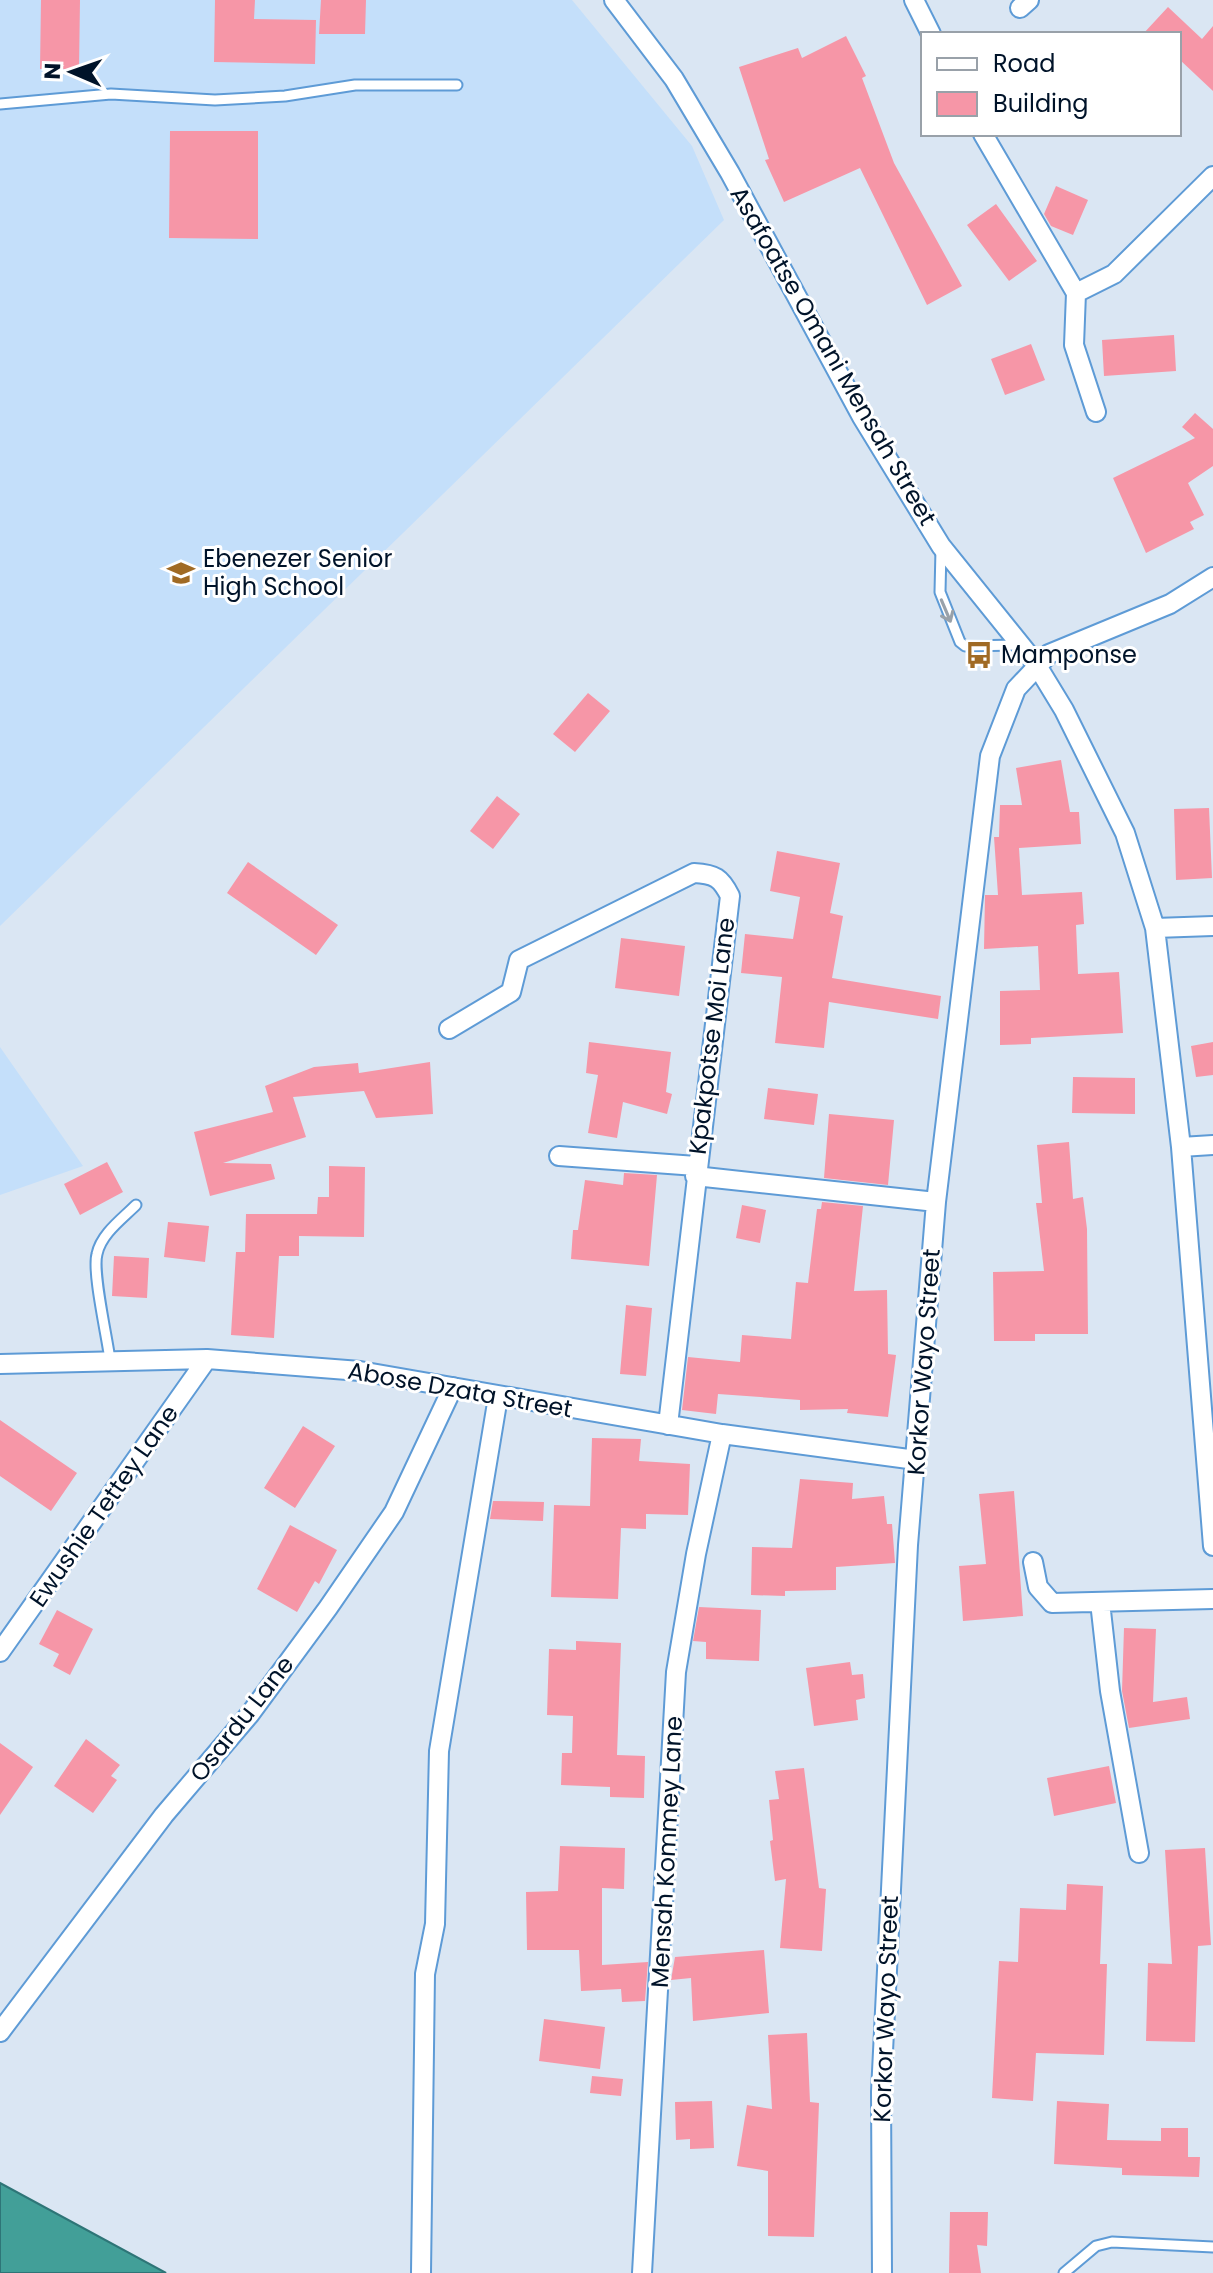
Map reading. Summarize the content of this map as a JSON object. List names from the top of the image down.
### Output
{
  "streets": {
    "street": [
      "Asafoatse Omani Mensah Street",
      "Kpakpotse Moi Lane",
      "Korkor Wayo Street",
      "Abose Dzata Street",
      "Ewushie Tettey Lane",
      "Osardu Lane",
      "Mensah Kommey Lane"
    ]
  },
  "crossings": [
    ["Asafoatse Omani Mensah Street", "Korkor Wayo Street"],
    ["Kpakpotse Moi Lane", "Korkor Wayo Street"],
    ["Korkor Wayo Street", "Abose Dzata Street"],
    ["Abose Dzata Street", "Ewushie Tettey Lane"],
    ["Abose Dzata Street", "Osardu Lane"],
    ["Abose Dzata Street", "Mensah Kommey Lane"]
  ],
  "places": {
    "school or university": ["Ebenezer Senior High School"],
    "bus stop": ["Mamponse"]
  },
  "legend": ["Road", "Building"],
  "north": "left"
}
